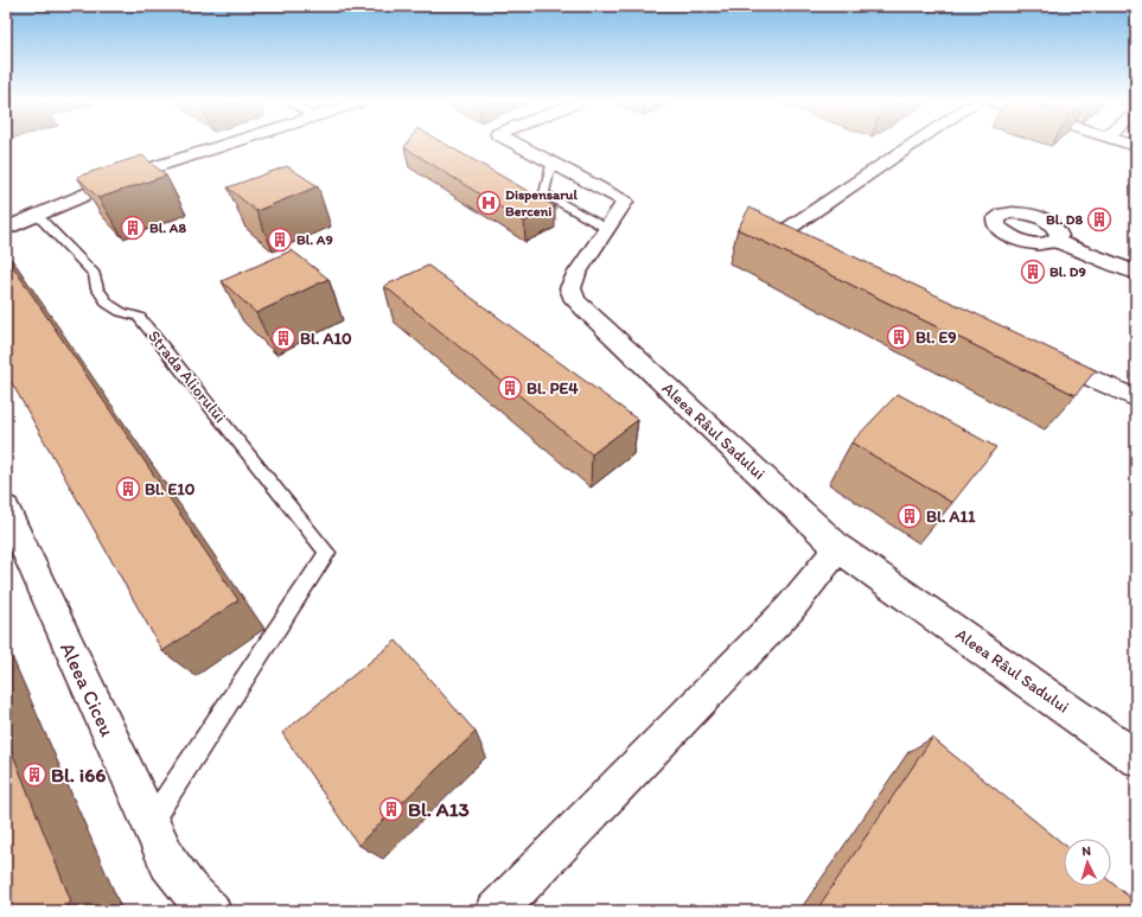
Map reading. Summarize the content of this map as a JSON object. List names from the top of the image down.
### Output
{
  "streets": {
    "street": ["Aleea Râul Sadului", "Aleea Ciceu"],
    "lane": ["Strada Aliorului"]
  },
  "crossings": [
    ["Strada Aliorului", "Aleea Ciceu"]
  ],
  "places": {
    "hospital": ["Dispensarul Berceni"],
    "building": [
      "Bl. D8",
      "Bl. A8",
      "Bl. A9",
      "Bl. D9",
      "Bl. E9",
      "Bl. A10",
      "Bl. PE4",
      "Bl. E10",
      "Bl. A11",
      "Bl. i66",
      "Bl. A13"
    ]
  },
  "north": "top"
}
